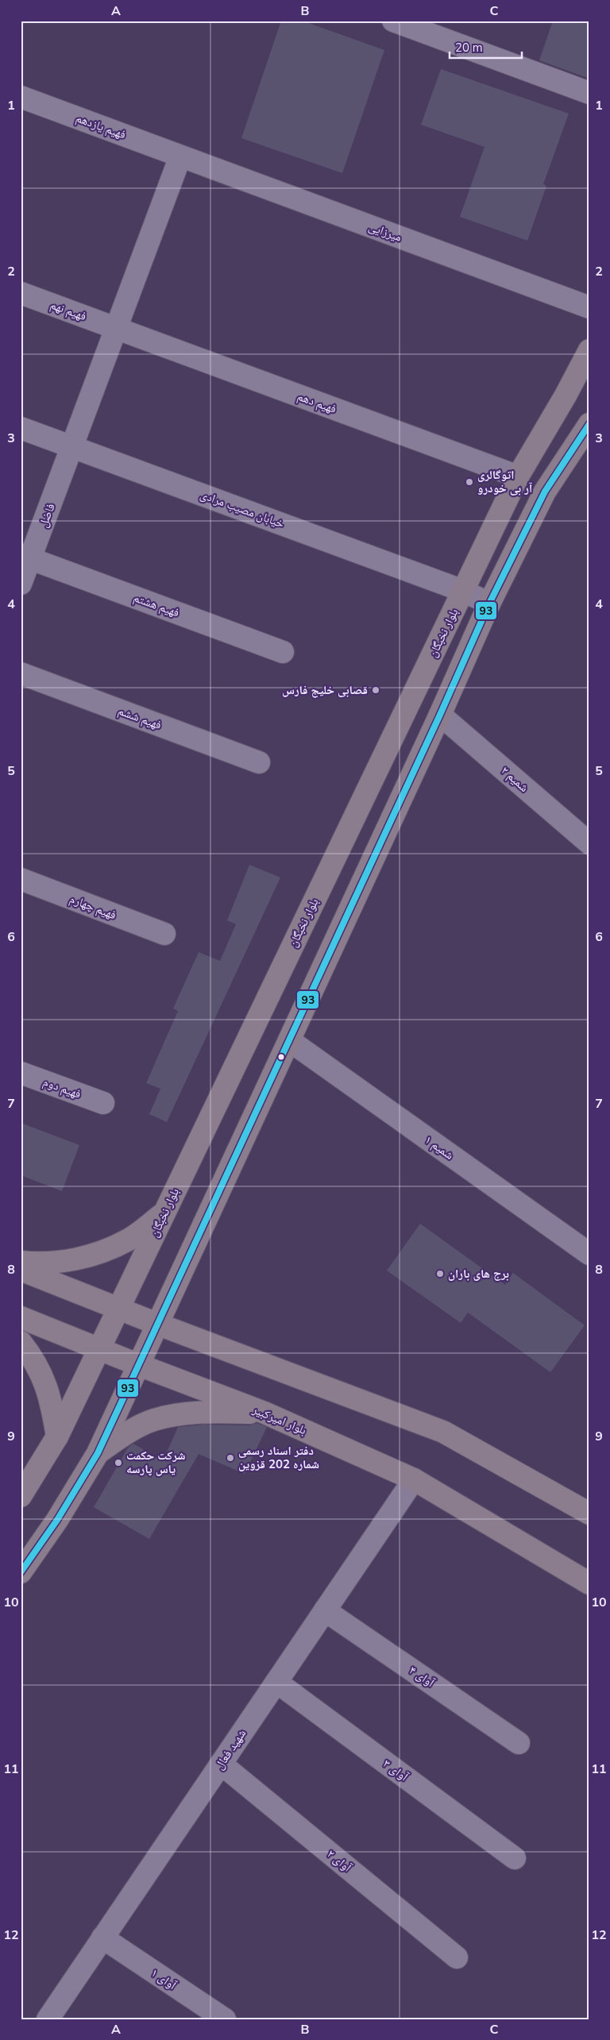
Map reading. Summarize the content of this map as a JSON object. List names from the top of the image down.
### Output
{
  "streets": {
    "main road": ["بلوار نخبگان", "بلوار امیرکبیر"],
    "street": [
      "فهیم یازدهم",
      "میرزایی",
      "فهیم نهم",
      "فهیم دهم",
      "خیابان مصیب مرادی",
      "فاضل",
      "فهیم هشتم",
      "فهیم ششم",
      "شمیم ۲",
      "فهیم چهارم",
      "فهیم دوم",
      "شمیم ۱",
      "آوای ۴",
      "شهید فعال",
      "آوای ۳",
      "آوای ۲",
      "آوای ۱"
    ]
  },
  "crossings": [
    ["فهیم یازدهم", "میرزایی"],
    ["فهیم یازدهم", "فاضل"],
    ["میرزایی", "فاضل"],
    ["فهیم نهم", "فهیم دهم"],
    ["فهیم نهم", "فاضل"],
    ["فهیم دهم", "فاضل"],
    ["فهیم دهم", "بلوار نخبگان"],
    ["خیابان مصیب مرادی", "فاضل"],
    ["خیابان مصیب مرادی", "بلوار نخبگان"],
    ["فاضل", "فهیم هشتم"],
    ["بلوار نخبگان", "بلوار امیرکبیر"],
    ["بلوار امیرکبیر", "شهید فعال"],
    ["آوای ۴", "شهید فعال"],
    ["شهید فعال", "آوای ۳"],
    ["شهید فعال", "آوای ۲"],
    ["شهید فعال", "آوای ۱"]
  ],
  "places": [
    "اتوگالری آر بی خودرو",
    "قصابی خلیج فارس",
    "برج های باران",
    "دفتر اسناد رسمی شماره 202 قزوین",
    "شرکت حکمت یاس پارسه"
  ],
  "lines": ["transit line 93"],
  "scale_bar": "20 m",
  "grid": {
    "columns": ["A", "B", "C"],
    "rows": [
      "1",
      "2",
      "3",
      "4",
      "5",
      "6",
      "7",
      "8",
      "9",
      "10",
      "11",
      "12"
    ]
  }
}
